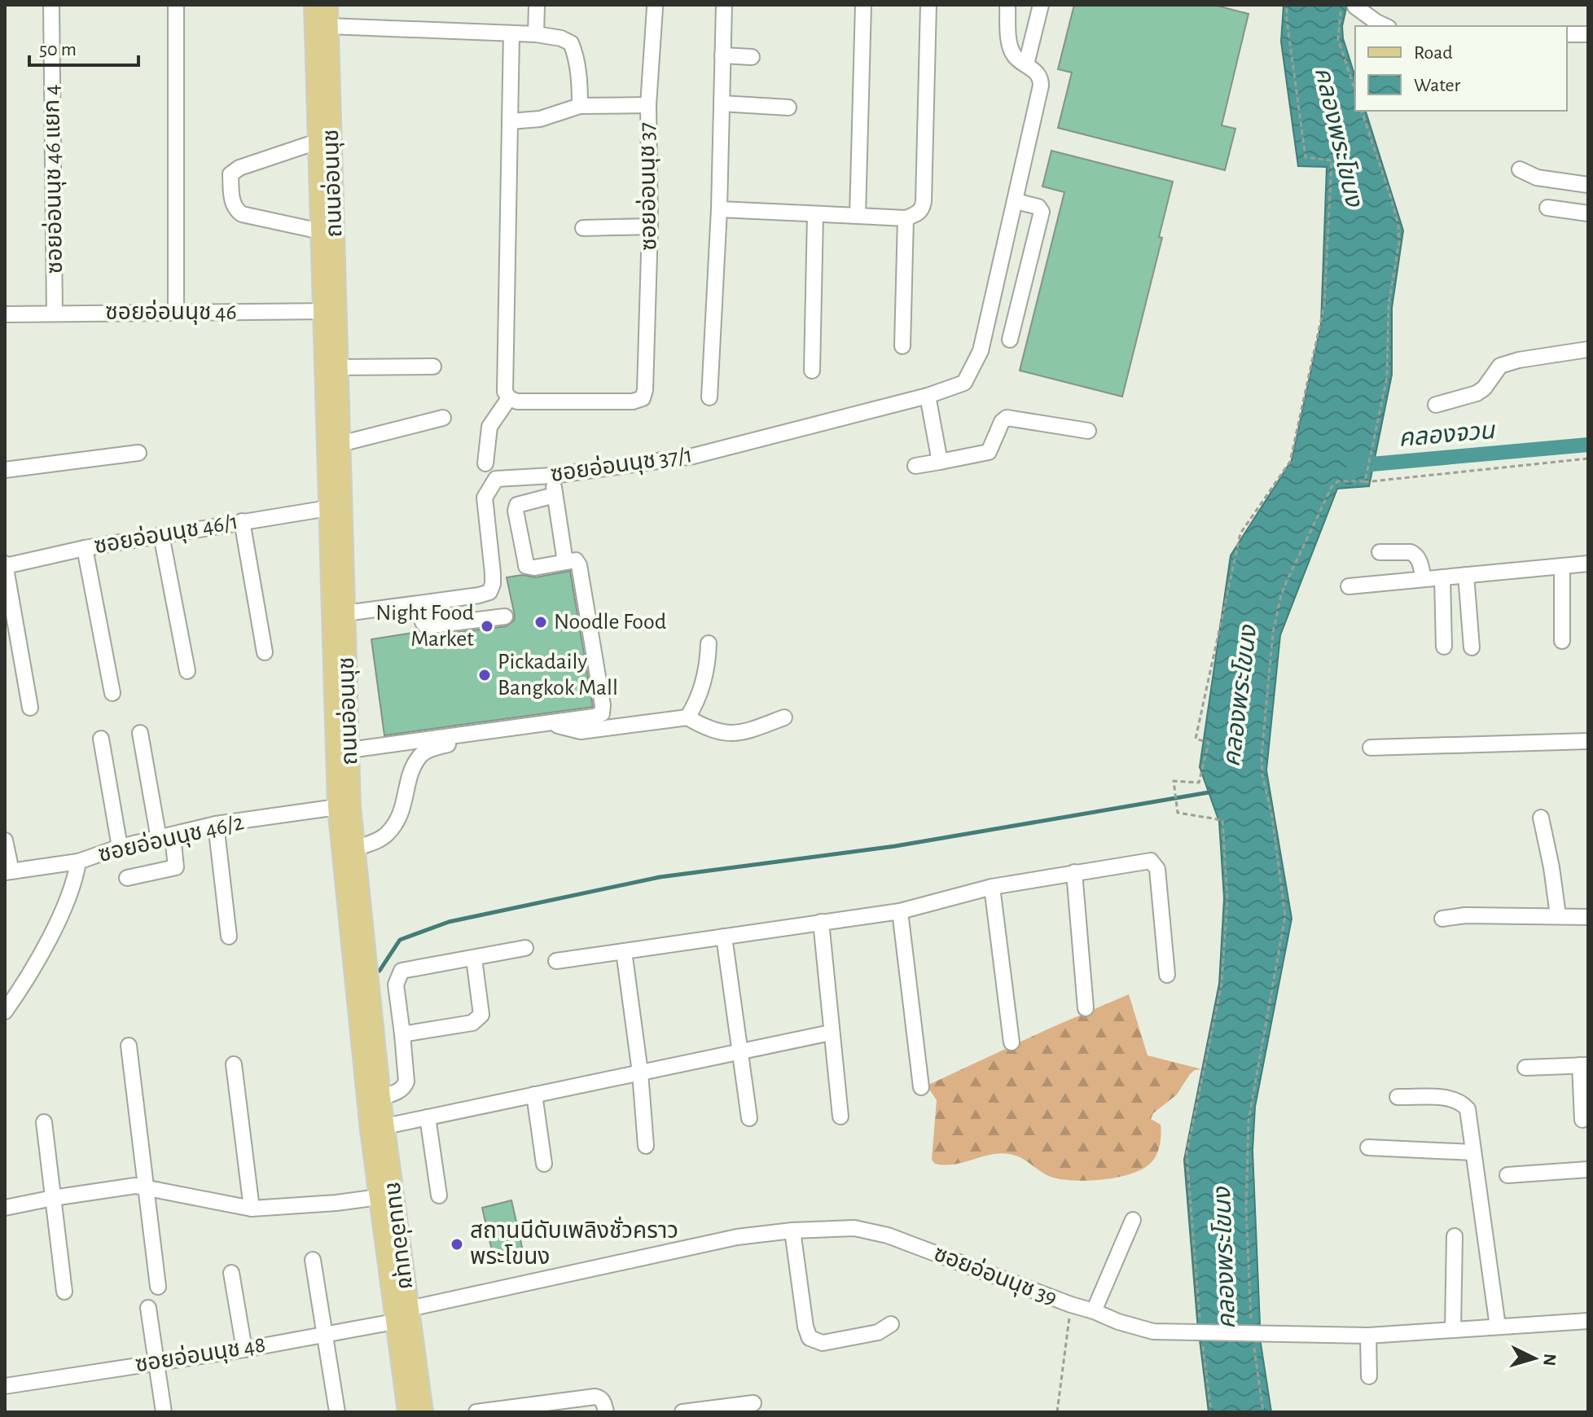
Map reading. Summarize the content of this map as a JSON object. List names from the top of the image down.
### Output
{
  "streets": {
    "main road": ["ถนนอ่อนนุช"],
    "street": [
      "ซอยอ่อนนุช 46 แยก 4",
      "ซอยอ่อนนุช 37",
      "ซอยอ่อนนุช 46",
      "ซอยอ่อนนุช 37/1",
      "ซอยอ่อนนุช 46/1",
      "ซอยอ่อนนุช 46/2",
      "ซอยอ่อนนุช 39",
      "ซอยอ่อนนุช 48"
    ]
  },
  "crossings": [
    ["ซอยอ่อนนุช 46 แยก 4", "ซอยอ่อนนุช 46"],
    ["ถนนอ่อนนุช", "ซอยอ่อนนุช 46"],
    ["ถนนอ่อนนุช", "ซอยอ่อนนุช 37/1"],
    ["ถนนอ่อนนุช", "ซอยอ่อนนุช 46/1"],
    ["ถนนอ่อนนุช", "ซอยอ่อนนุช 46/2"],
    ["ถนนอ่อนนุช", "ซอยอ่อนนุช 39"],
    ["ถนนอ่อนนุช", "ซอยอ่อนนุช 48"],
    ["ซอยอ่อนนุช 39", "ซอยอ่อนนุช 48"]
  ],
  "water": ["คลองพระโขนง", "คลองจวน"],
  "places": [
    "Noodle Food",
    "Night Food Market",
    "Pickadaily Bangkok Mall",
    "สถานนีดับเพลิงชั่วคราว พระโขนง"
  ],
  "legend": ["Road", "Water"],
  "scale_bar": "50 m",
  "north": "right"
}
